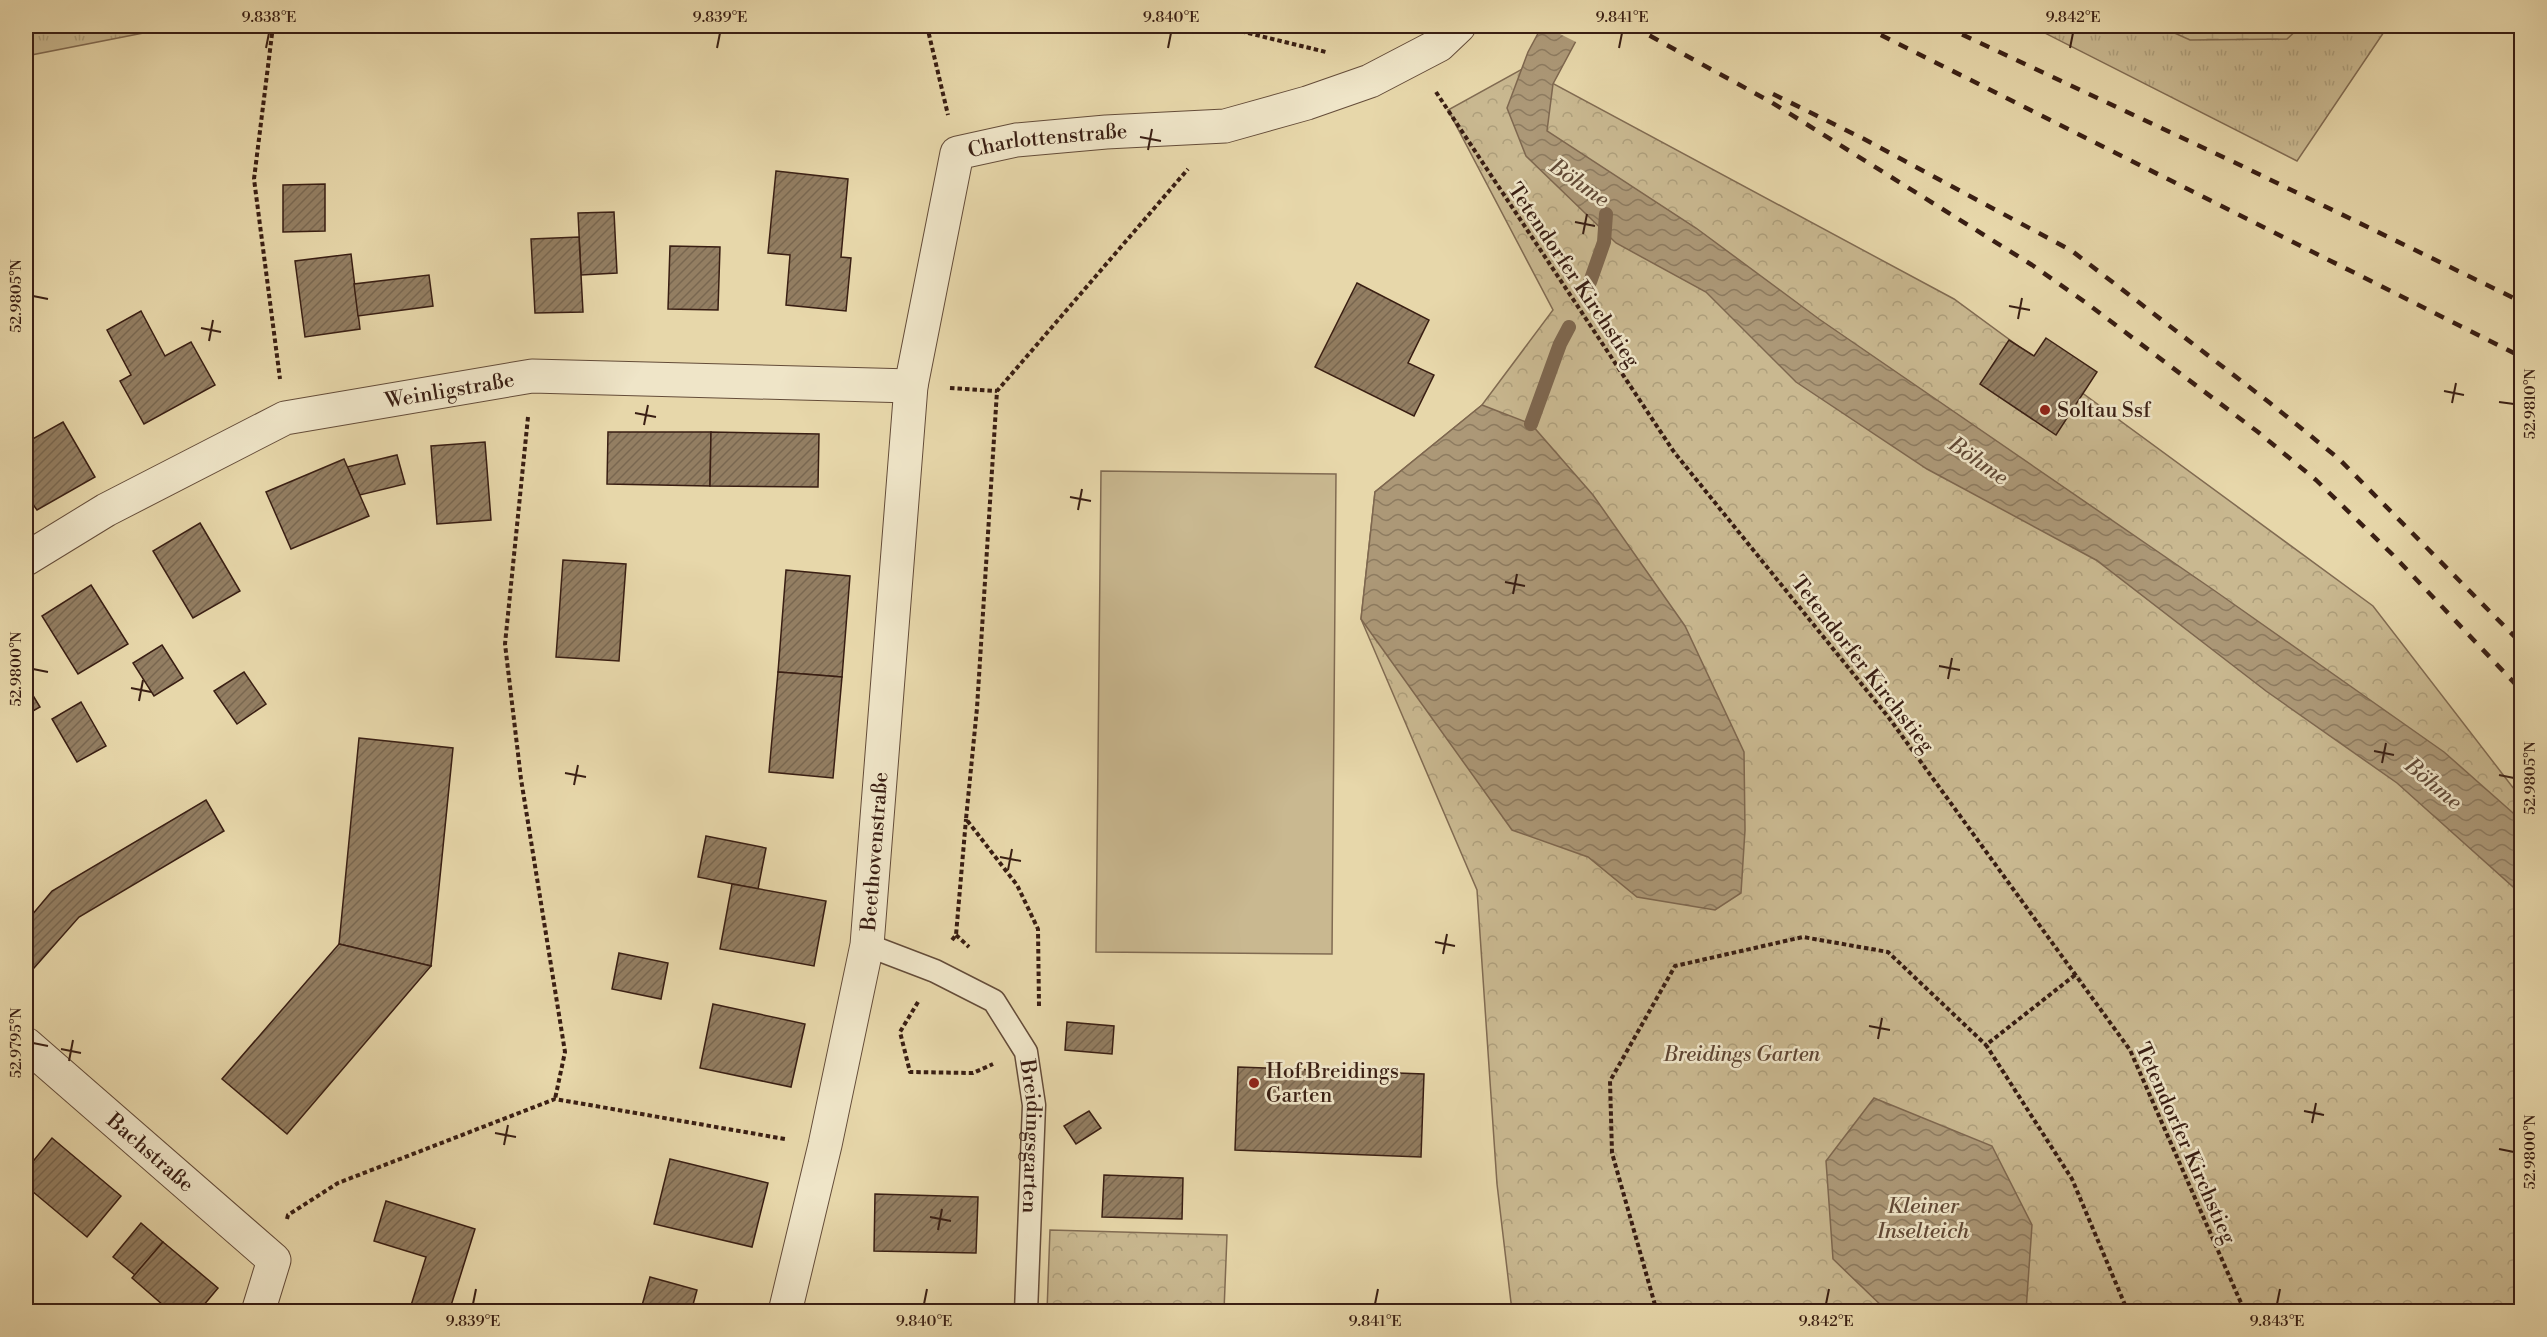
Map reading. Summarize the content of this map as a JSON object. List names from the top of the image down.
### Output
{
  "streets": {
    "street": [
      "Charlottenstraße",
      "Weinligstraße",
      "Beethovenstraße",
      "Bachstraße"
    ],
    "lane": ["Breidingsgarten"],
    "path": ["Tetendorfer Kirchstieg"]
  },
  "crossings": [
    ["Charlottenstraße", "Tetendorfer Kirchstieg"],
    ["Charlottenstraße", "Weinligstraße"],
    ["Charlottenstraße", "Beethovenstraße"],
    ["Weinligstraße", "Beethovenstraße"],
    ["Beethovenstraße", "Breidingsgarten"]
  ],
  "water": ["Böhme", "Kleiner Inselteich"],
  "parks": ["Breidings Garten"],
  "places": ["Soltau Ssf", "Hof Breidings Garten"],
  "coordinates": [
    "9.838°E",
    "9.839°E",
    "9.840°E",
    "9.841°E",
    "9.842°E",
    "52.9805°N",
    "52.9810°N",
    "52.9800°N",
    "52.9795°N",
    "9.843°E"
  ]
}
